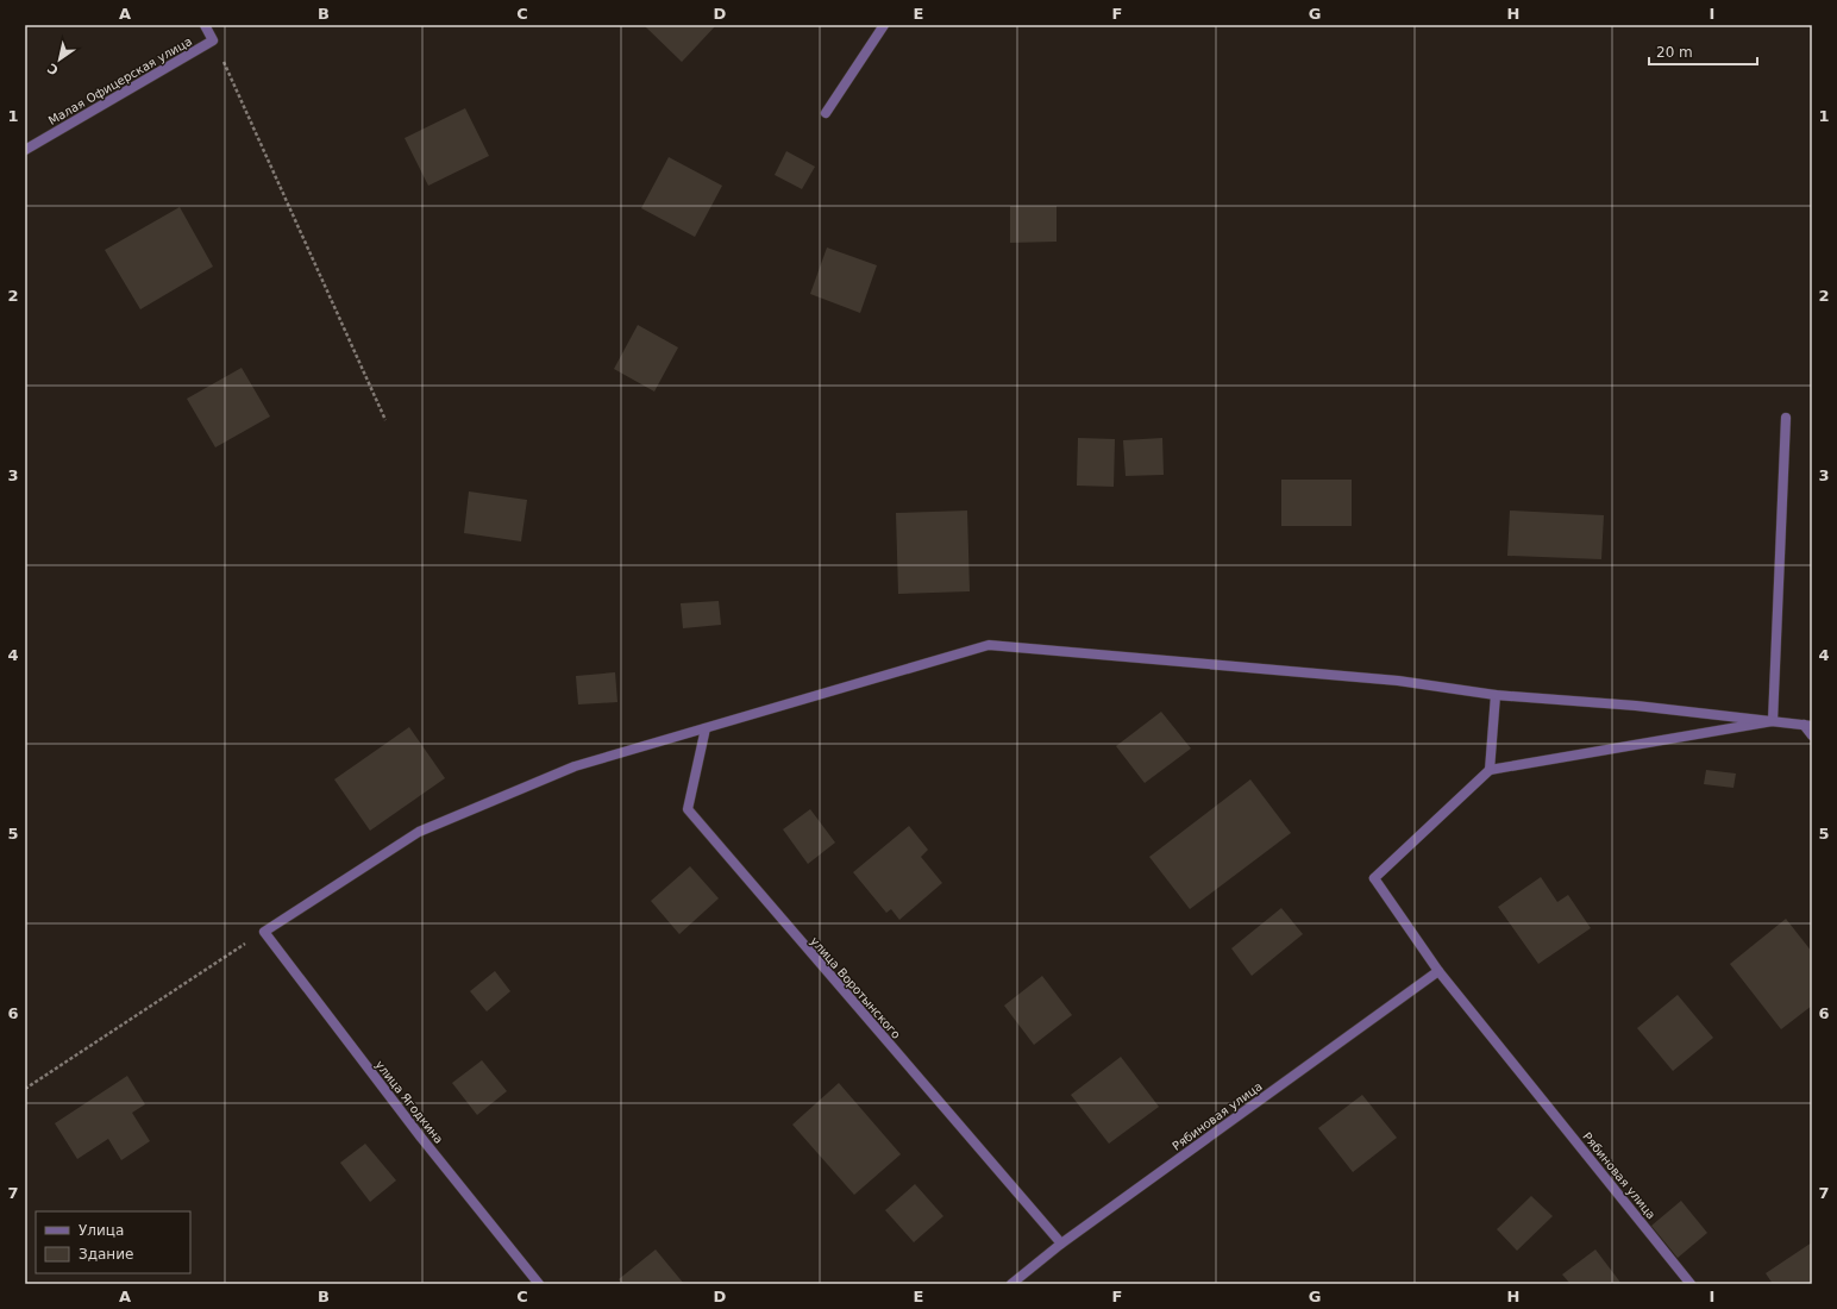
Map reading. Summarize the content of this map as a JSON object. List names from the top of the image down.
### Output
{
  "streets": {
    "street": [
      "Малая Офицерская улица",
      "улица Воротынского",
      "улица Ягодкина",
      "Рябиновая улица"
    ]
  },
  "crossings": [
    ["улица Воротынского", "Рябиновая улица"]
  ],
  "legend": ["Улица", "Здание"],
  "scale_bar": "20 m",
  "north": "bottom left",
  "grid": {
    "columns": [
      "A",
      "B",
      "C",
      "D",
      "E",
      "F",
      "G",
      "H",
      "I"
    ],
    "rows": [
      "1",
      "2",
      "3",
      "4",
      "5",
      "6",
      "7"
    ]
  }
}
